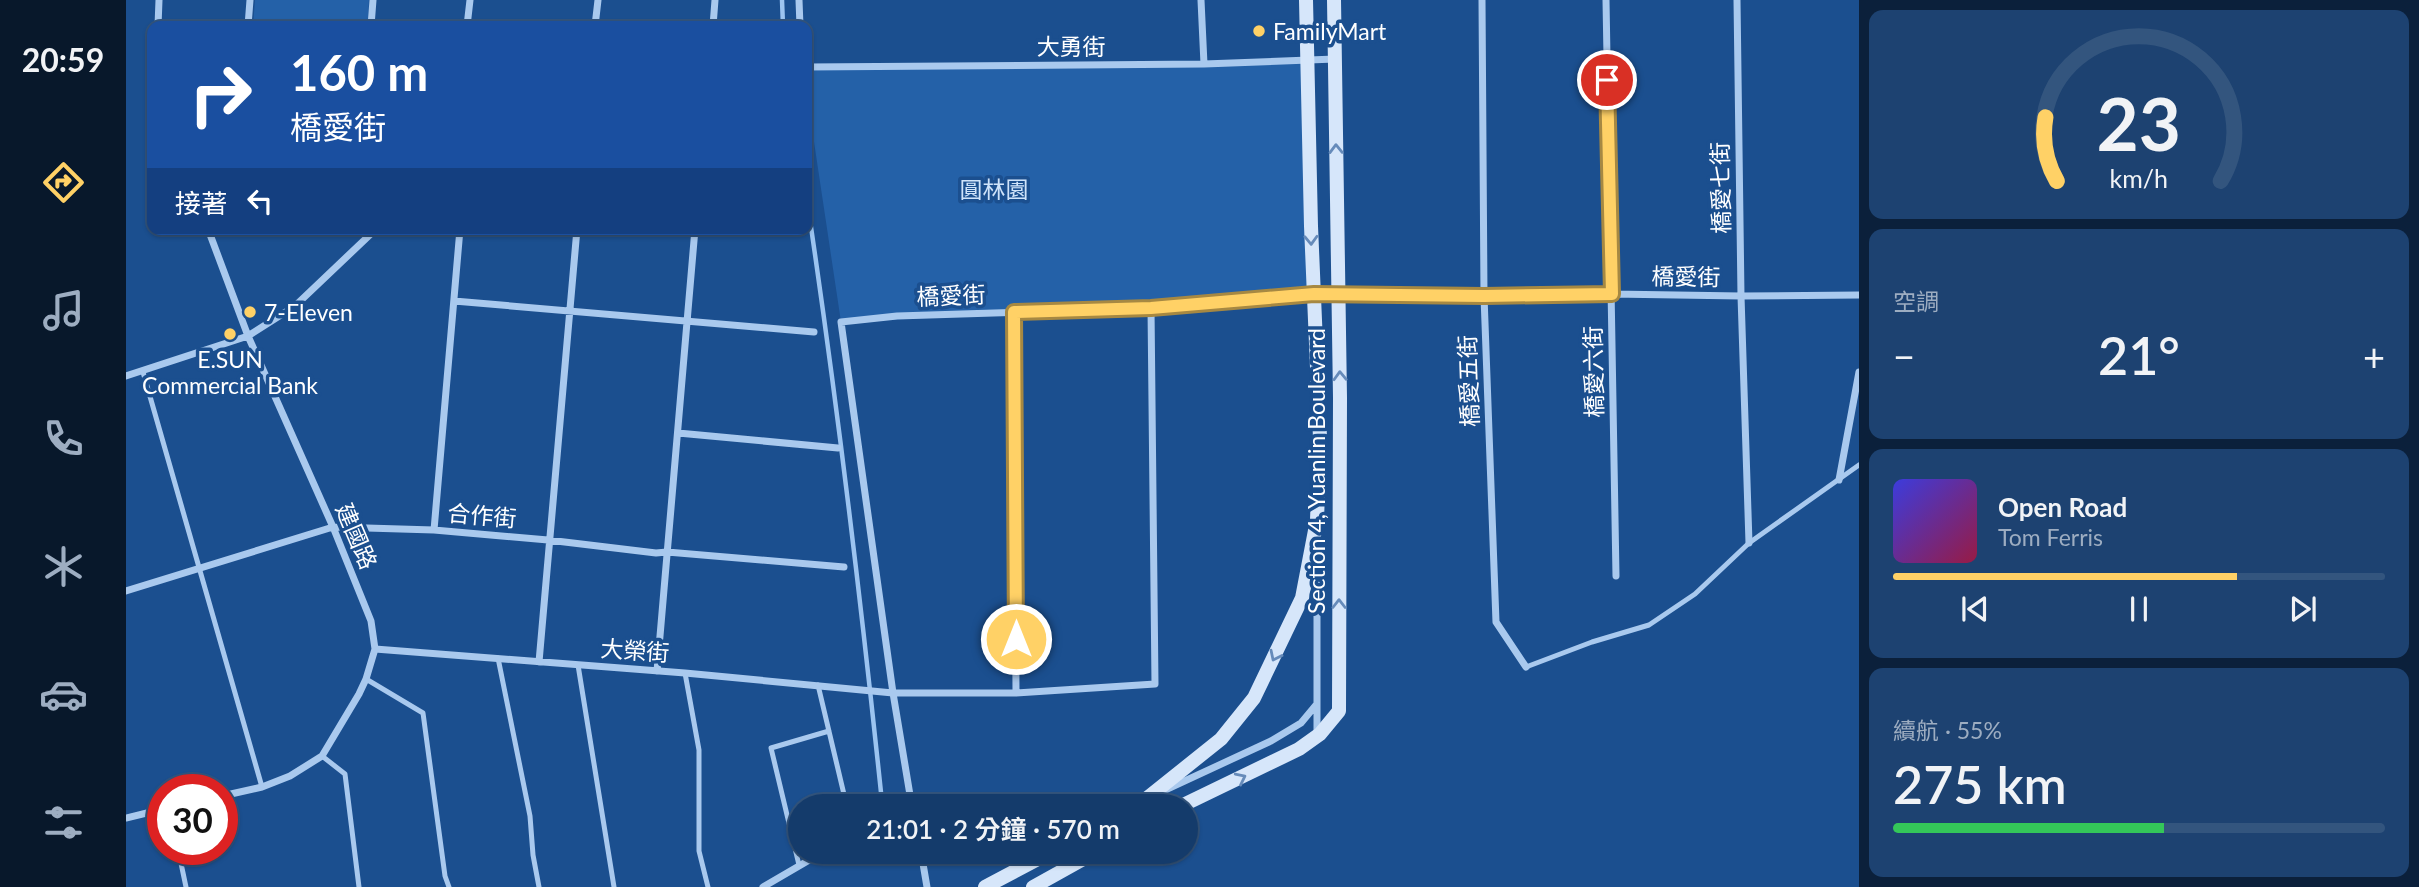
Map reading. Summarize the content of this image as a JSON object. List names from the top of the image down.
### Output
{
  "streets": {
    "main road": ["Section 4, Yuanlin Boulevard"],
    "street": [
      "大勇街",
      "橋愛七街",
      "橋愛街",
      "橋愛六街",
      "橋愛五街",
      "合作街",
      "建國路",
      "大榮街"
    ]
  },
  "crossings": [
    ["大勇街", "Section 4, Yuanlin Boulevard"],
    ["橋愛七街", "橋愛街"],
    ["橋愛街", "橋愛六街"],
    ["橋愛街", "橋愛五街"],
    ["橋愛街", "Section 4, Yuanlin Boulevard"],
    ["橋愛街", "大榮街"],
    ["合作街", "建國路"],
    ["建國路", "大榮街"]
  ],
  "parks": ["圓林園"],
  "places": ["FamilyMart", "7-Eleven", "E.SUN Commercial Bank"],
  "page": {
    "tabs": "20:59",
    "turn": ["160 m", "橋愛街"],
    "then": "接著",
    "tile": [
      "空調",
      ["續航 · 55%", "275 km"]
    ],
    "heat": ["−", "21°", "+"],
    "song": ["Open Road", "Tom Ferris"],
    "limit": "30",
    "trip": "21:01 · 2 分鐘 · 570 m",
    "gauge": ["23", "km/h"]
  }
}
